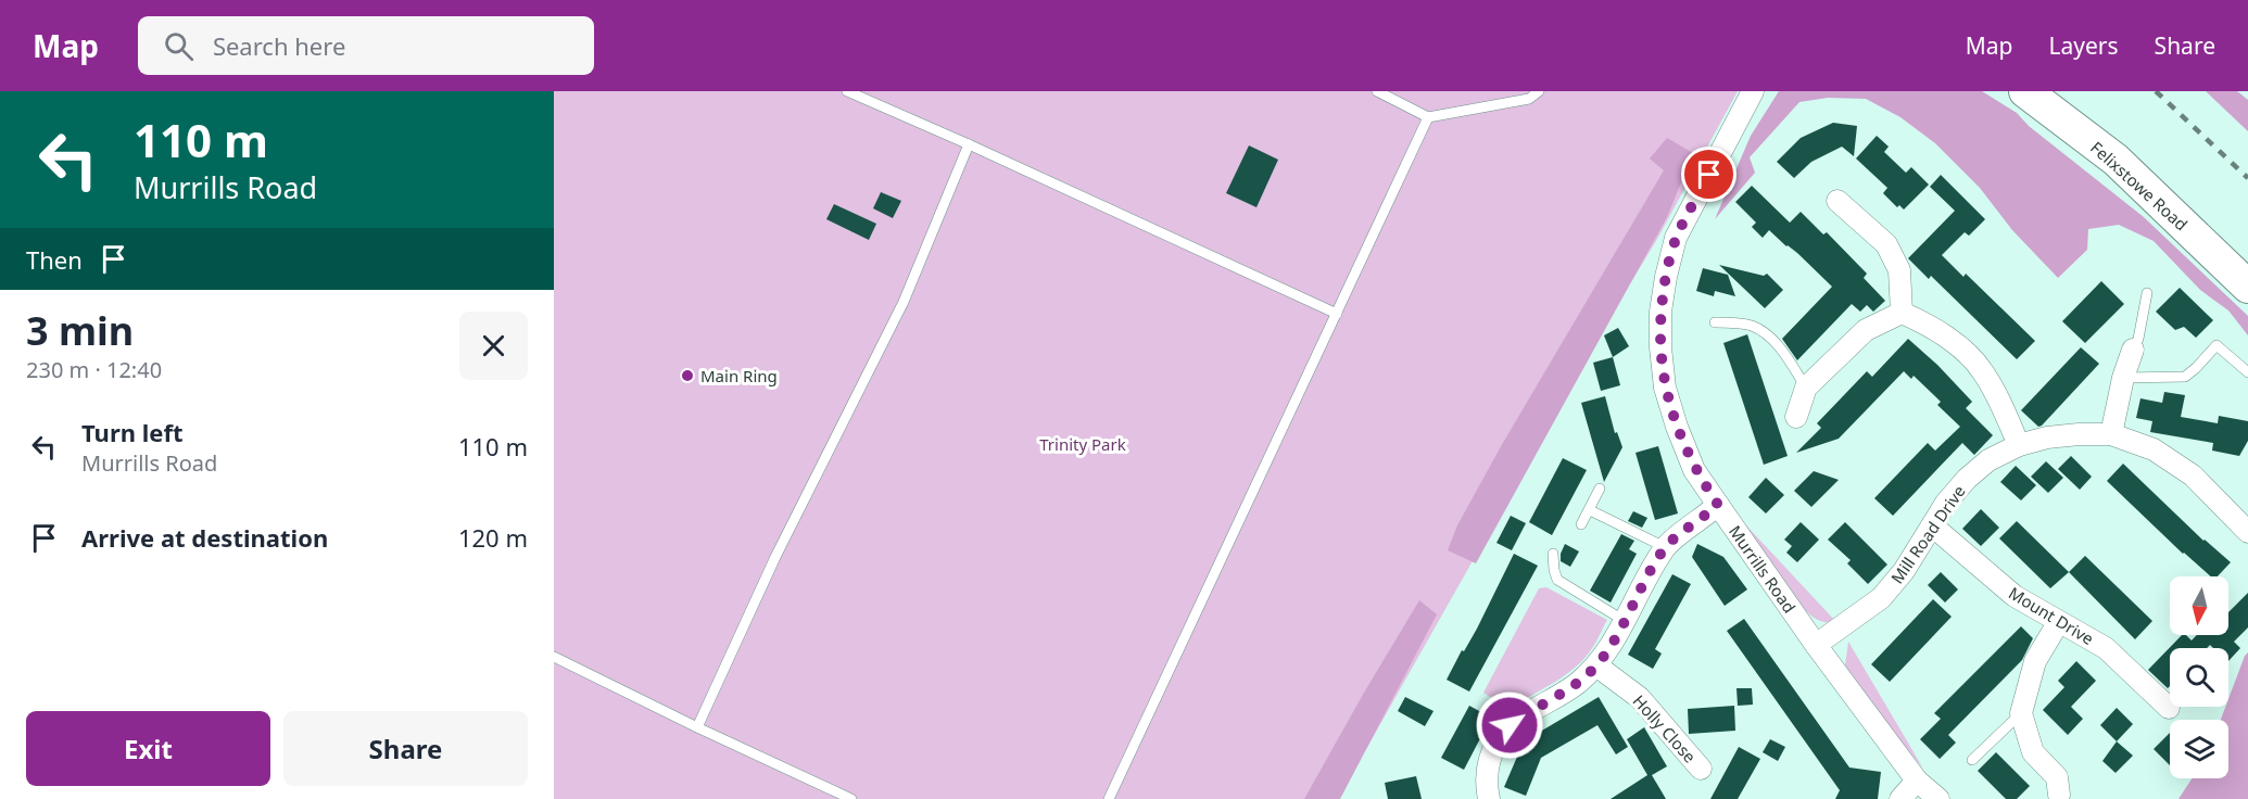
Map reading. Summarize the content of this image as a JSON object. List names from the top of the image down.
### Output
{
  "streets": {
    "main road": ["Felixstowe Road"],
    "street": [
      "Mill Road Drive",
      "Murrills Road",
      "Mount Drive",
      "Holly Close"
    ]
  },
  "crossings": [
    ["Mill Road Drive", "Murrills Road"],
    ["Mill Road Drive", "Mount Drive"]
  ],
  "parks": ["Trinity Park"],
  "places": ["Main Ring"],
  "north": "bottom",
  "page": {
    "header": "Map",
    "search": "Search here",
    "nav": ["Map", "Layers", "Share"],
    "turn": ["110 m", "Murrills Road"],
    "then": "Then",
    "heading": ["3 min", "230 m · 12:40"],
    "list": [
      {
        "name": "Turn left",
        "note": "Murrills Road",
        "value": "110 m"
      },
      {
        "name": "Arrive at destination",
        "value": "120 m"
      }
    ],
    "buttons": ["Exit", "Share"]
  }
}
